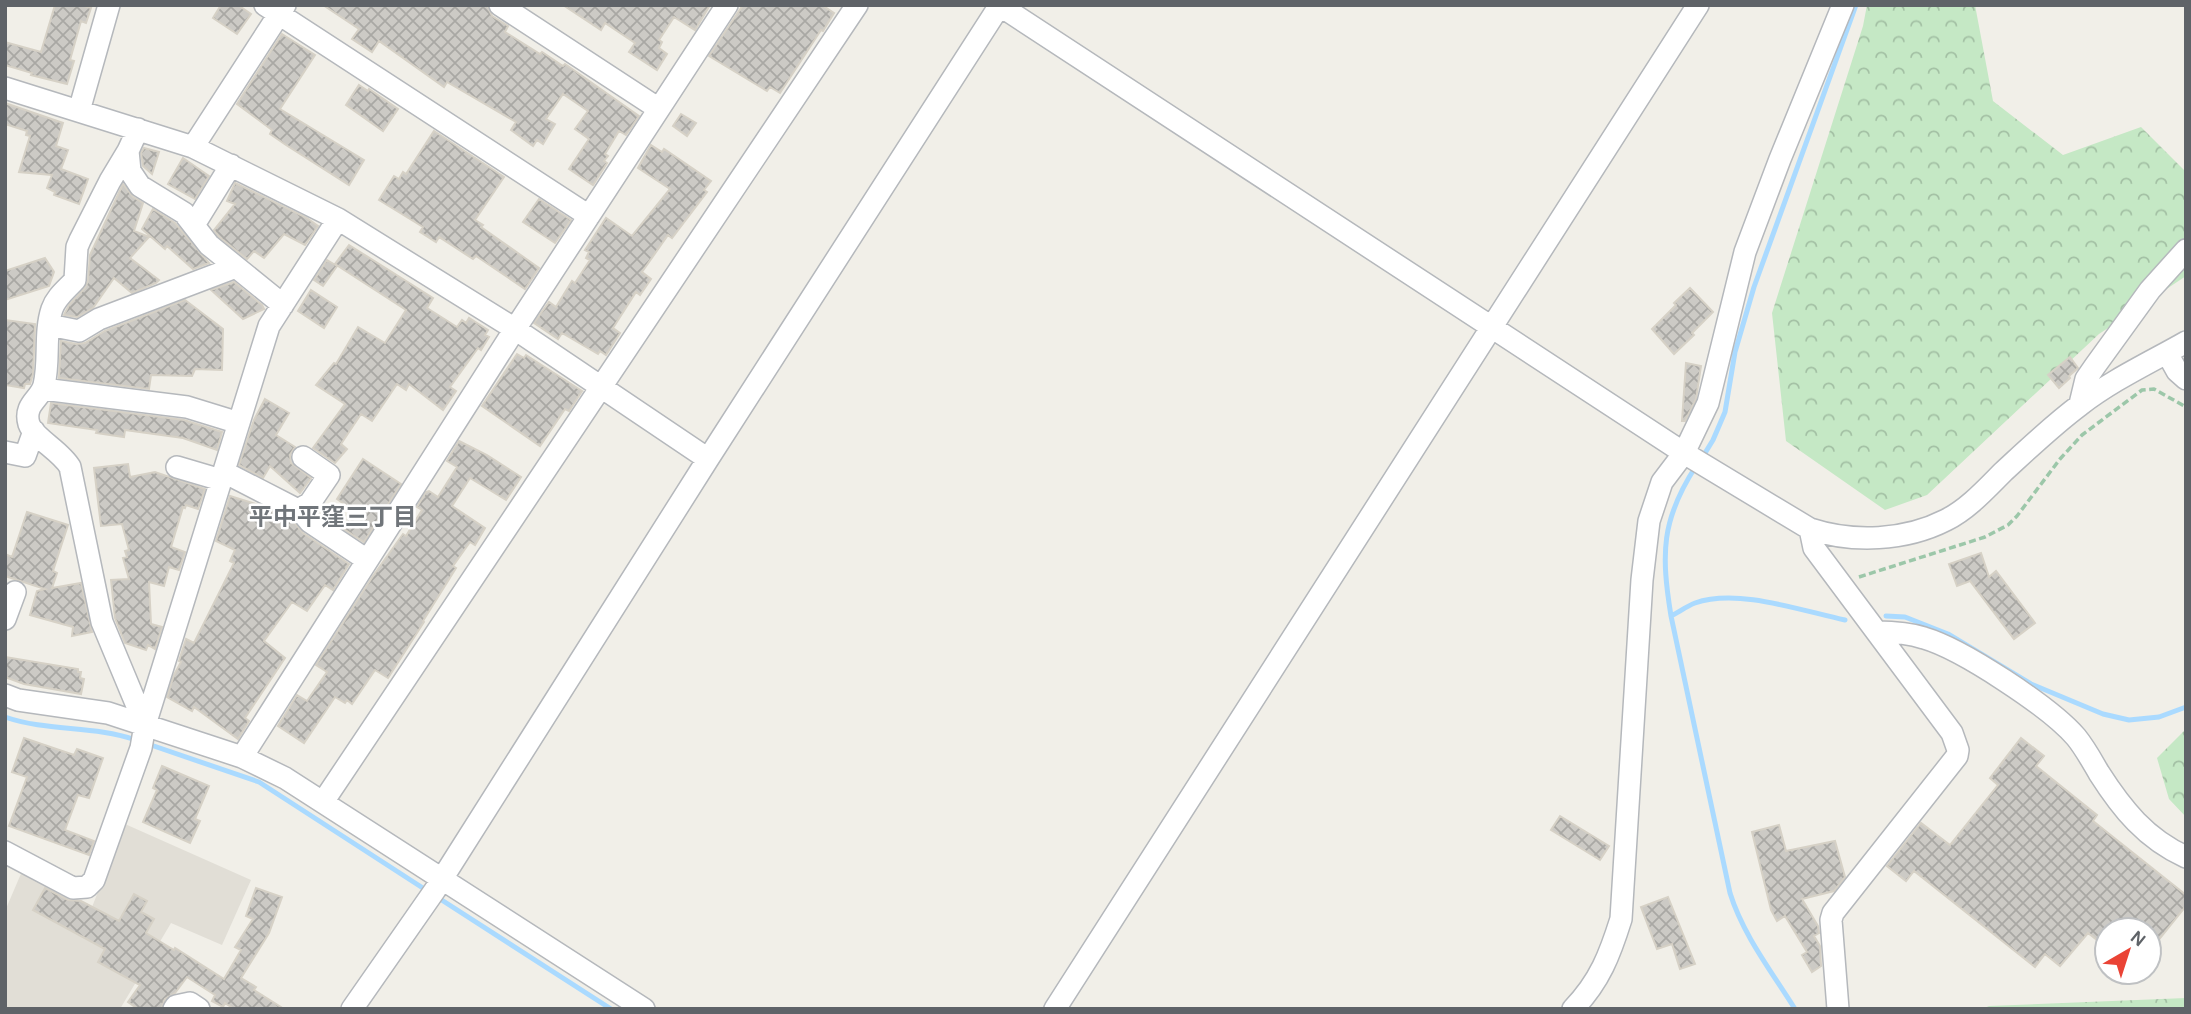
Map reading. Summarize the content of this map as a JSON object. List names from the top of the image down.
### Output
{
  "districts": ["平中平窪三丁目"],
  "north": "top right"
}
